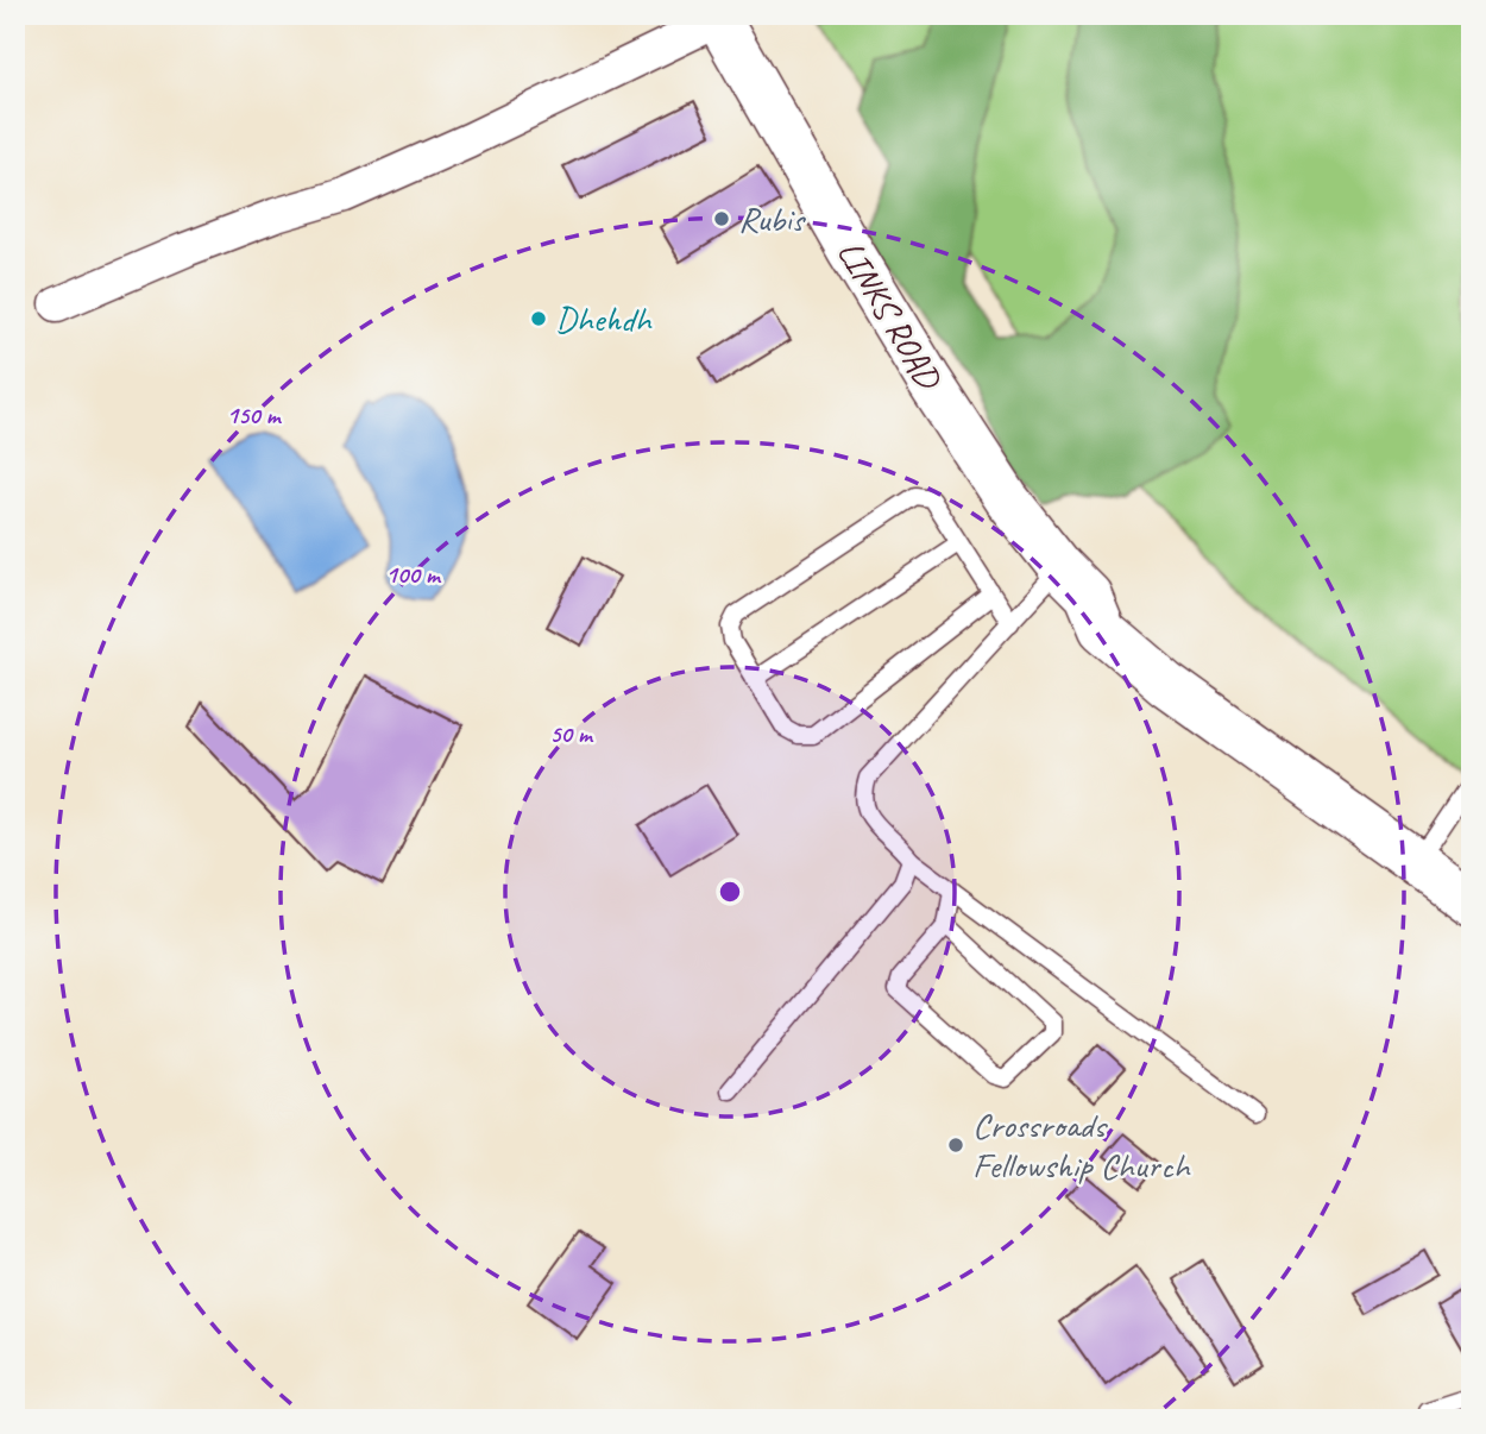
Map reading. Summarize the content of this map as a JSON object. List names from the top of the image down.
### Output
{
  "streets": {
    "main road": ["LINKS ROAD"]
  },
  "places": ["Rubis", "Dhehdh", "Crossroads Fellowship Church"],
  "rings": ["150 m", "100 m", "50 m"]
}
